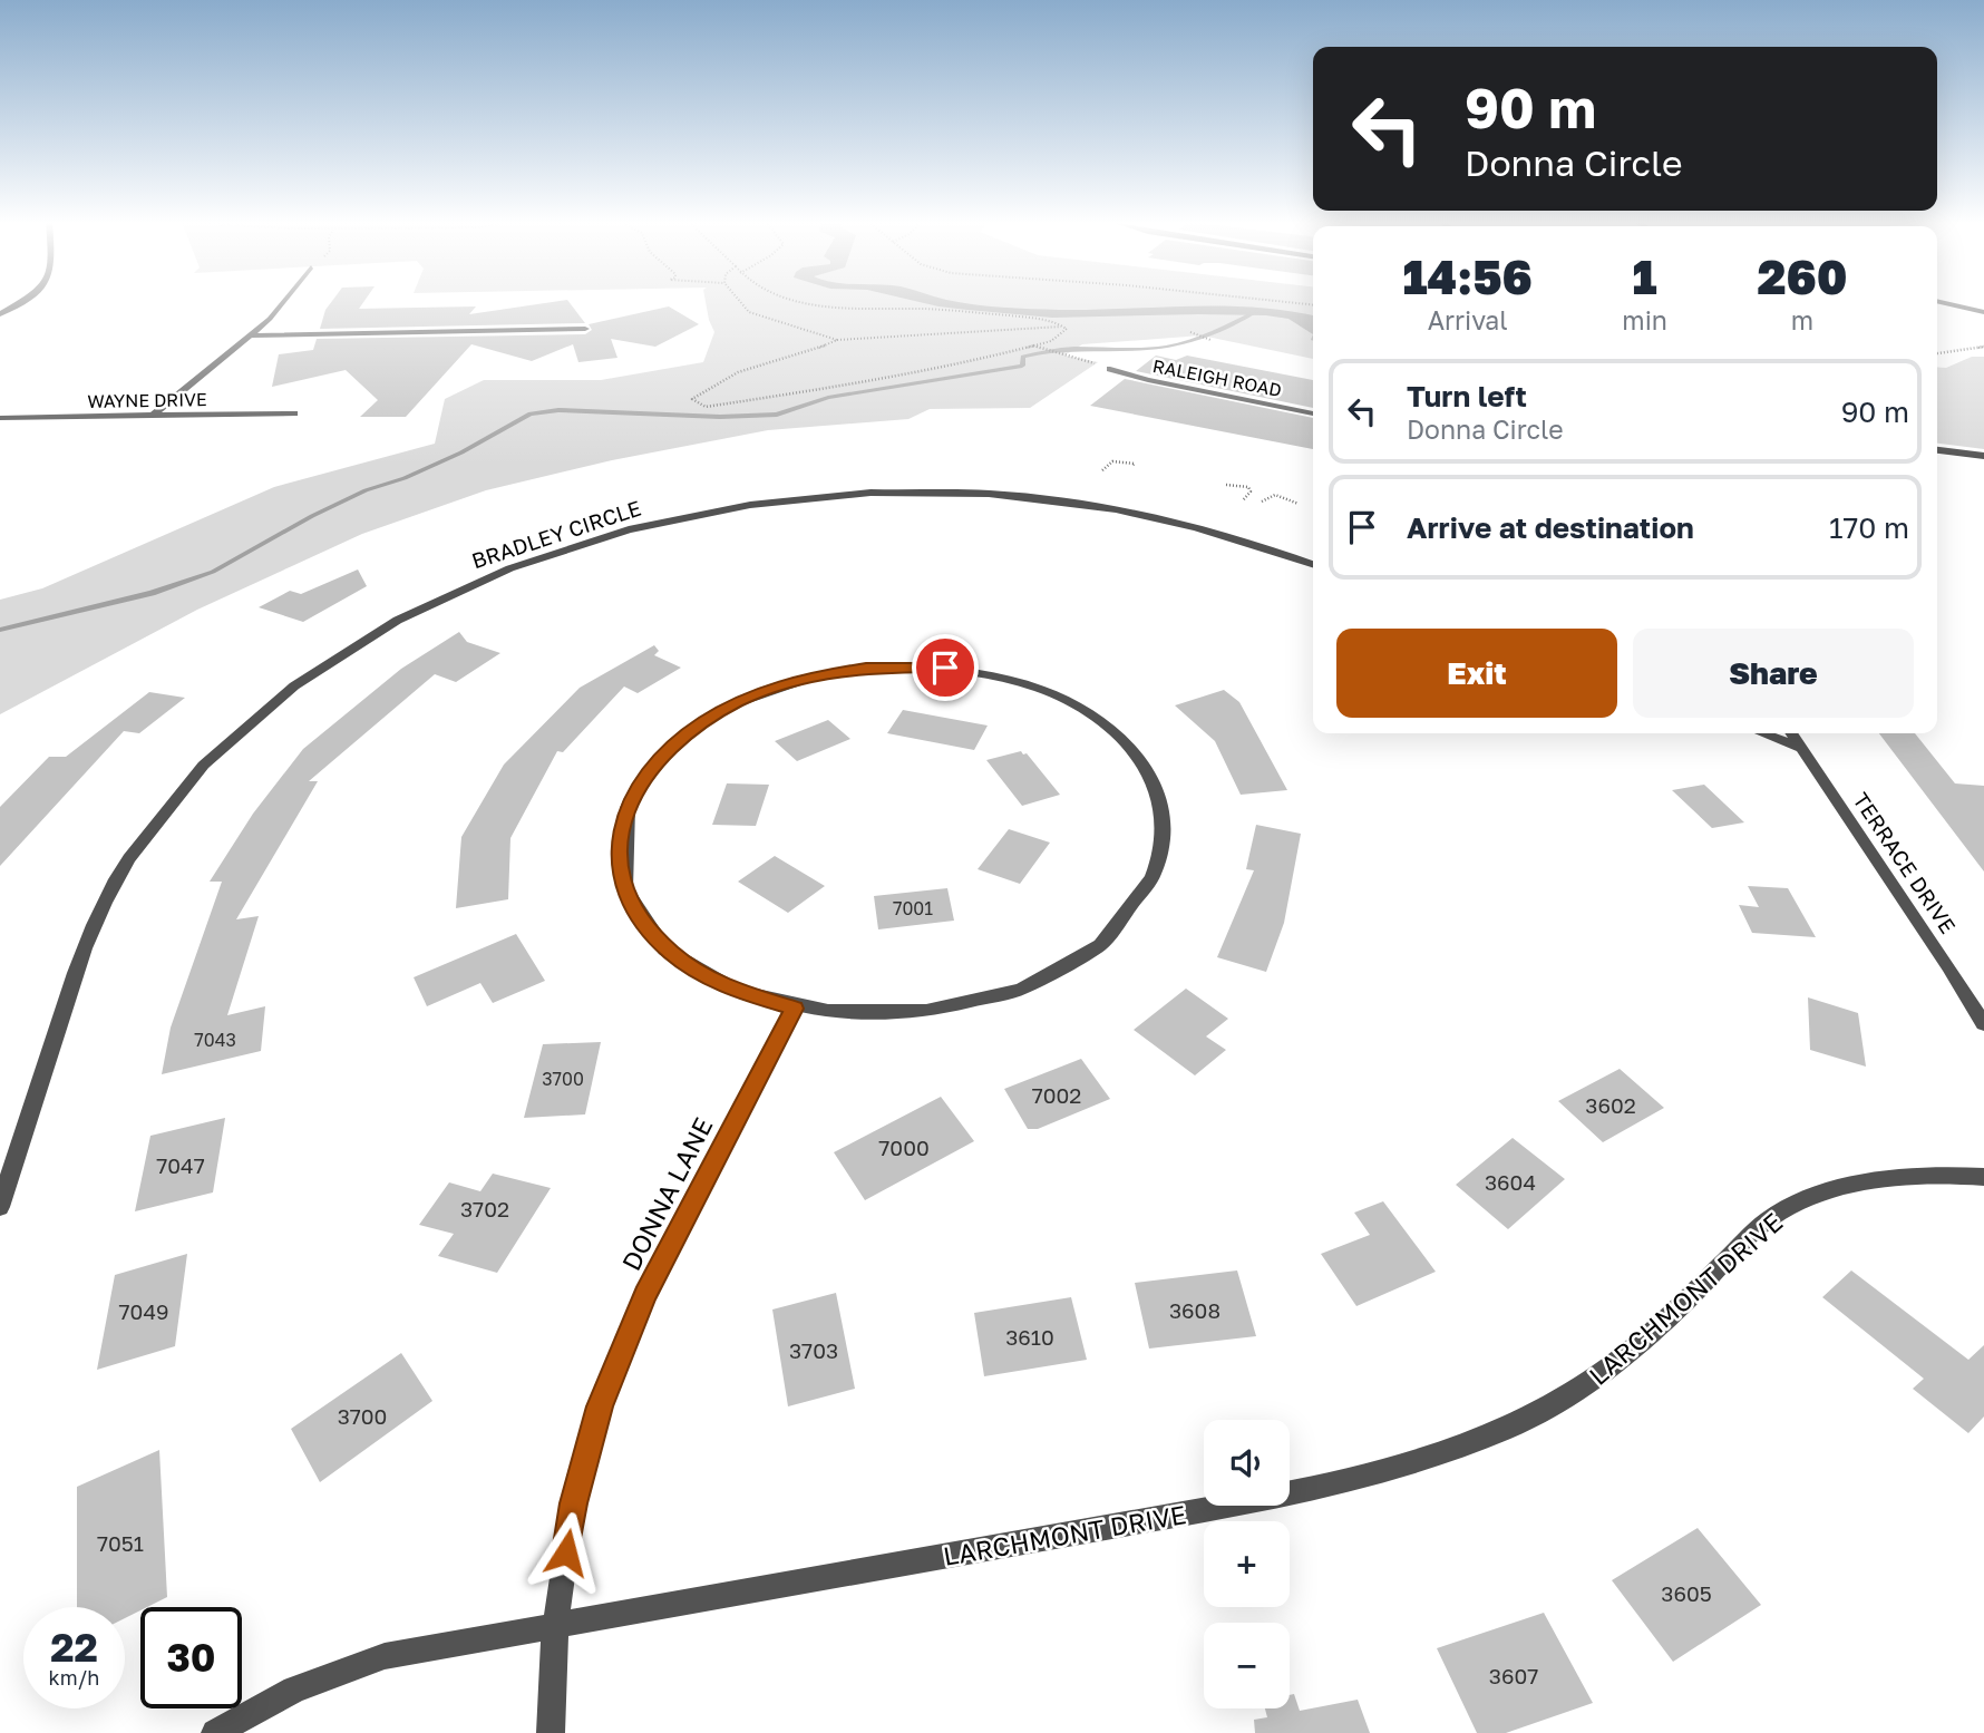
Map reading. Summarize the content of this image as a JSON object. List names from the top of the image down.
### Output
{
  "streets": {
    "street": [
      "RALEIGH ROAD",
      "WAYNE DRIVE",
      "BRADLEY CIRCLE",
      "TERRACE DRIVE",
      "DONNA LANE",
      "LARCHMONT DRIVE"
    ]
  },
  "crossings": [
    ["DONNA LANE", "LARCHMONT DRIVE"]
  ],
  "house_numbers": [
    "7001",
    "7043",
    "3700",
    "7002",
    "3602",
    "7000",
    "7047",
    "3604",
    "3702",
    "3608",
    "7049",
    "3610",
    "3703",
    "3700",
    "7051",
    "3605",
    "3607"
  ],
  "page": {
    "turn": ["90 m", "Donna Circle"],
    "eta": [
      "14:56",
      "Arrival",
      "1",
      "min",
      "260",
      "m"
    ],
    "list": [
      {
        "name": "Turn left",
        "note": "Donna Circle",
        "value": "90 m"
      },
      {
        "name": "Arrive at destination",
        "value": "170 m"
      }
    ],
    "buttons": ["Exit", "Share"],
    "map_buttons": ["+", "−"],
    "speed": "22 km/h",
    "limit": "30"
  }
}
